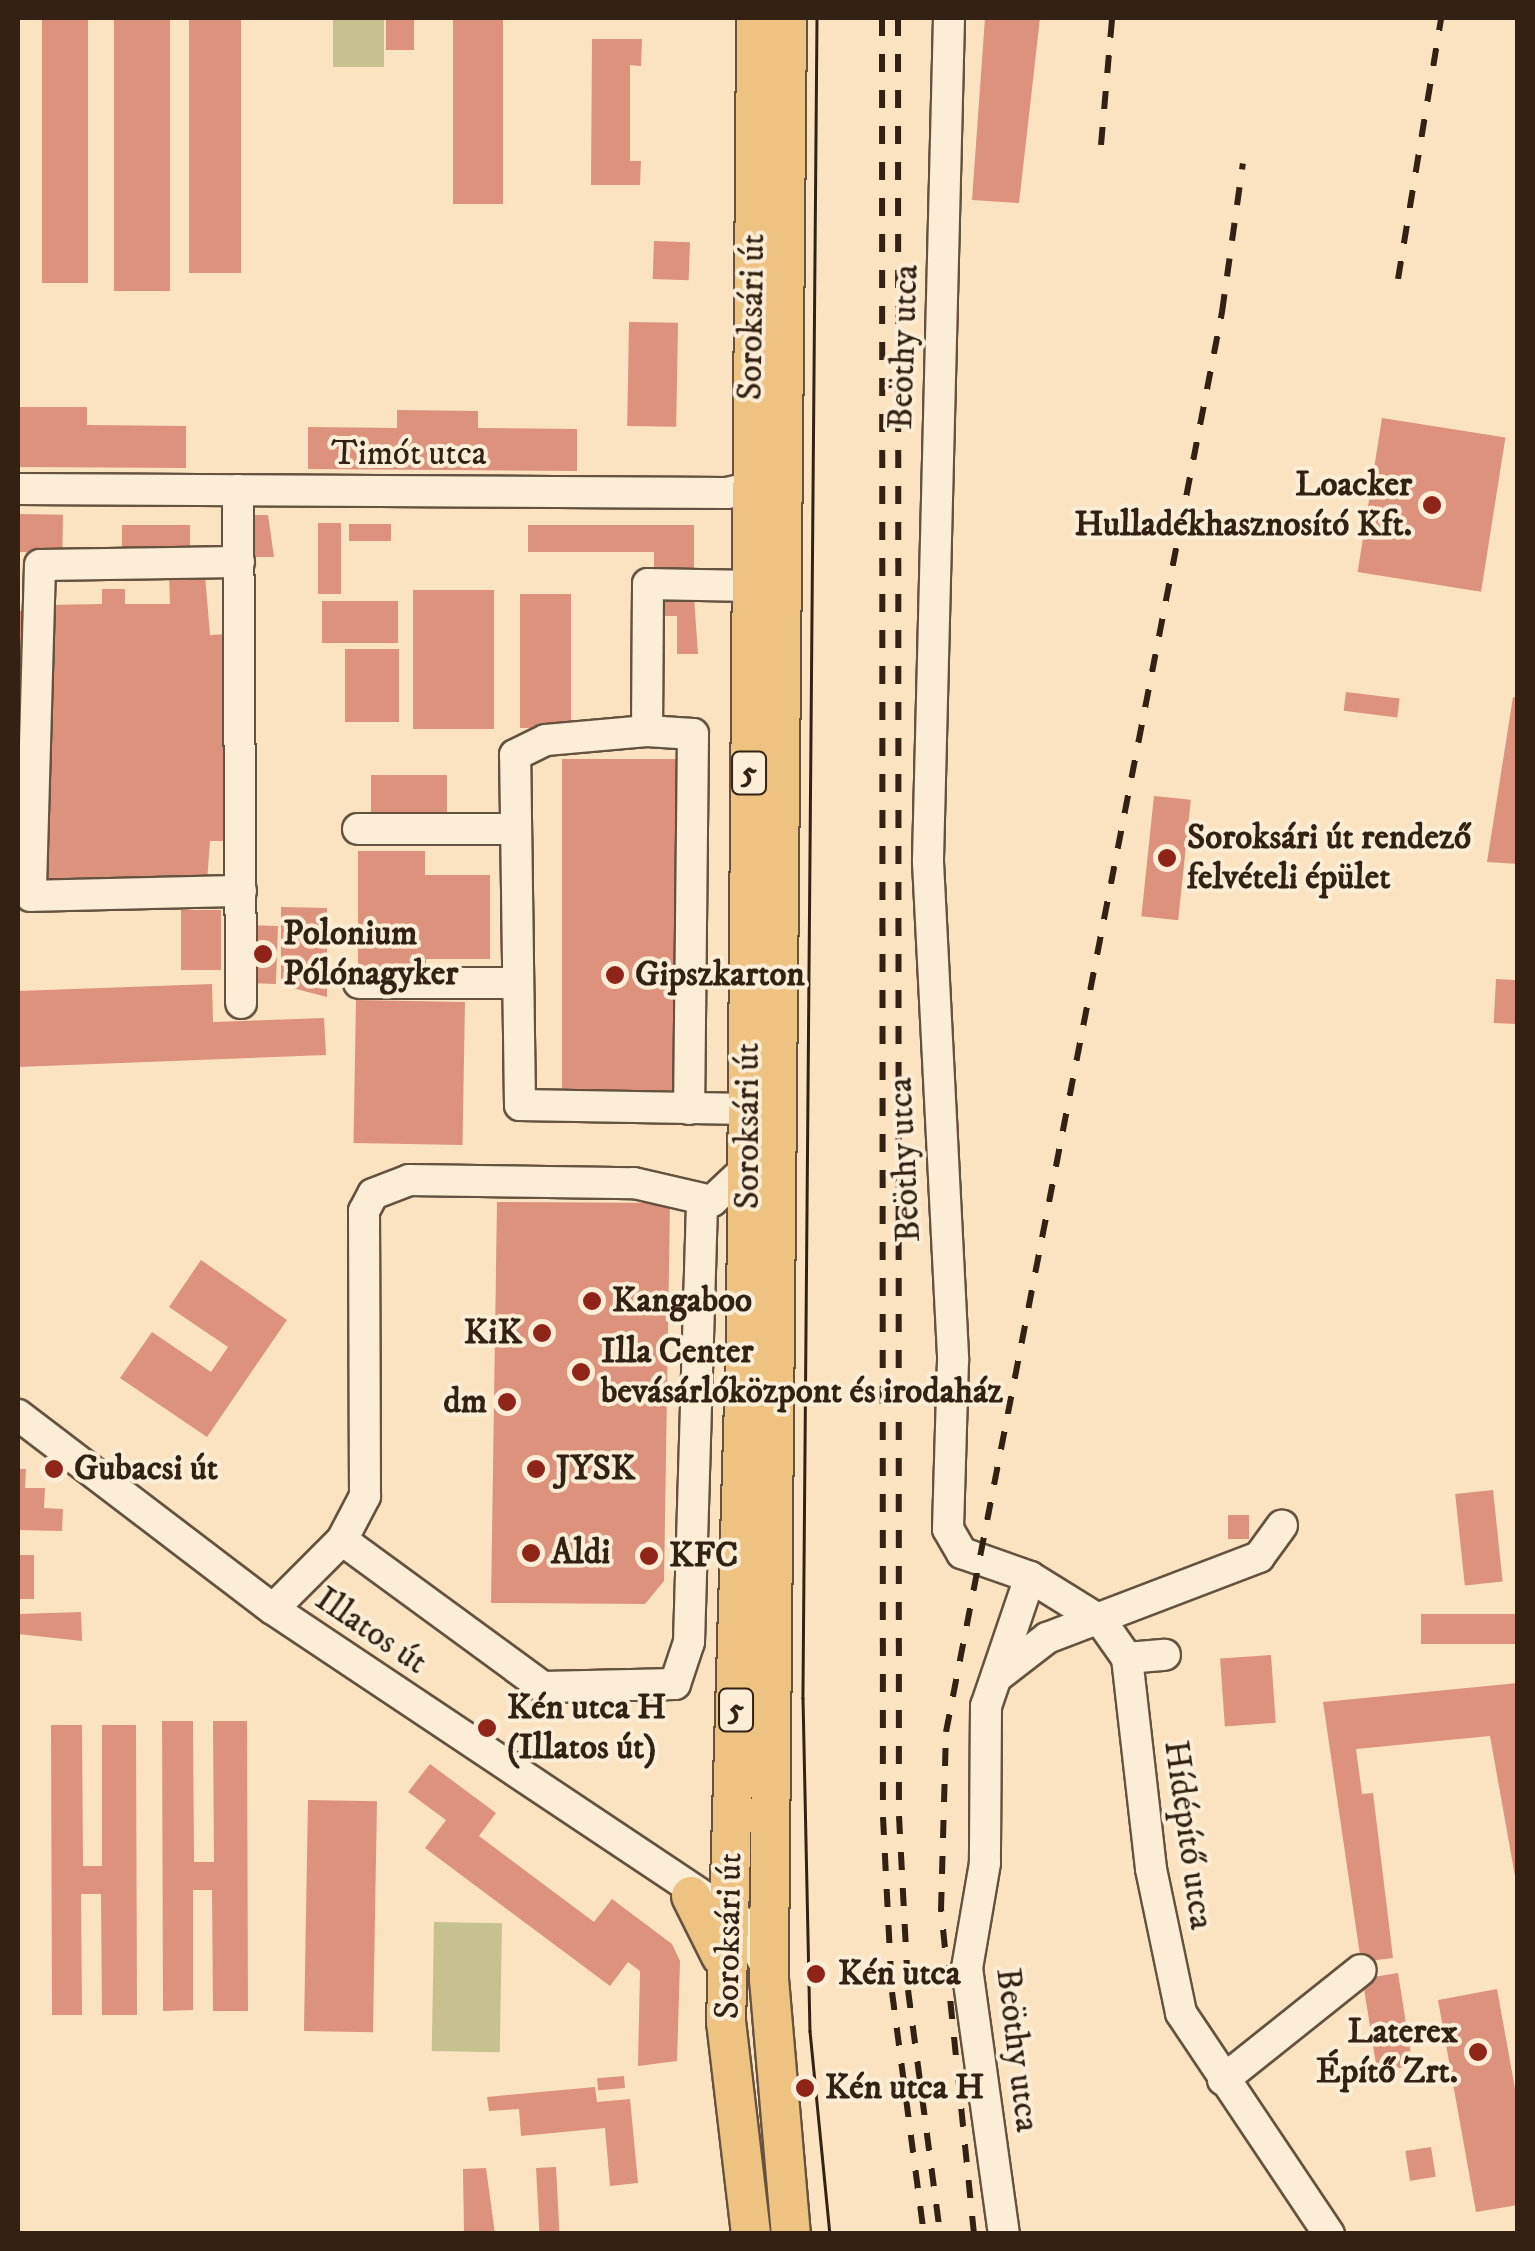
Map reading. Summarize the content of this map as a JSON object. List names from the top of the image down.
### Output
{
  "streets": {
    "main road": ["Soroksári út", "5"],
    "street": [
      "Beöthy utca",
      "Timót utca",
      "Illatos út",
      "Hídépítő utca"
    ]
  },
  "crossings": [
    ["Soroksári út", "Timót utca"],
    ["Soroksári út", "Illatos út"]
  ],
  "places": [
    "Loacker Hulladékhasznosító Kft.",
    "Soroksári út rendező felvételi épület",
    "Polonium Pólónagyker",
    "Gipszkarton",
    "Kangaboo",
    "KiK",
    "Illa Center bevásárlóközpont és irodaház",
    "dm",
    "Gubacsi út",
    "JYSK",
    "Aldi",
    "KFC",
    "Kén utca H (Illatos út)",
    "Kén utca",
    "Laterex Építő Zrt.",
    "Kén utca H"
  ]
}
